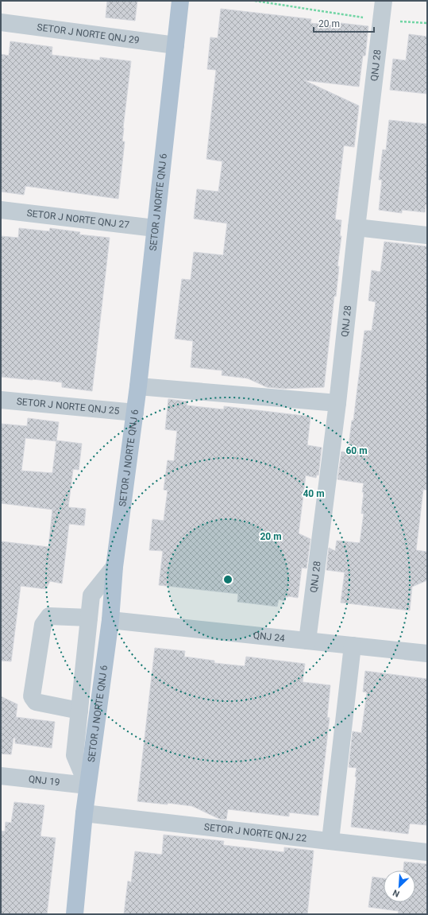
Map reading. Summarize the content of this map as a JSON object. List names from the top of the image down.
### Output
{
  "streets": {
    "main road": ["SETOR J NORTE QNJ 6"],
    "street": [
      "SETOR J NORTE QNJ 29",
      "QNJ 28",
      "SETOR J NORTE QNJ 27",
      "SETOR J NORTE QNJ 25",
      "QNJ 24",
      "QNJ 19",
      "SETOR J NORTE QNJ 22"
    ]
  },
  "crossings": [
    ["SETOR J NORTE QNJ 29", "SETOR J NORTE QNJ 6"],
    ["QNJ 28", "QNJ 24"],
    ["SETOR J NORTE QNJ 6", "SETOR J NORTE QNJ 27"],
    ["SETOR J NORTE QNJ 6", "SETOR J NORTE QNJ 25"],
    ["SETOR J NORTE QNJ 6", "QNJ 24"],
    ["SETOR J NORTE QNJ 6", "QNJ 19"],
    ["SETOR J NORTE QNJ 6", "SETOR J NORTE QNJ 22"]
  ],
  "scale_bar": "20 m",
  "north": "bottom left",
  "rings": ["60 m", "40 m", "20 m"]
}
